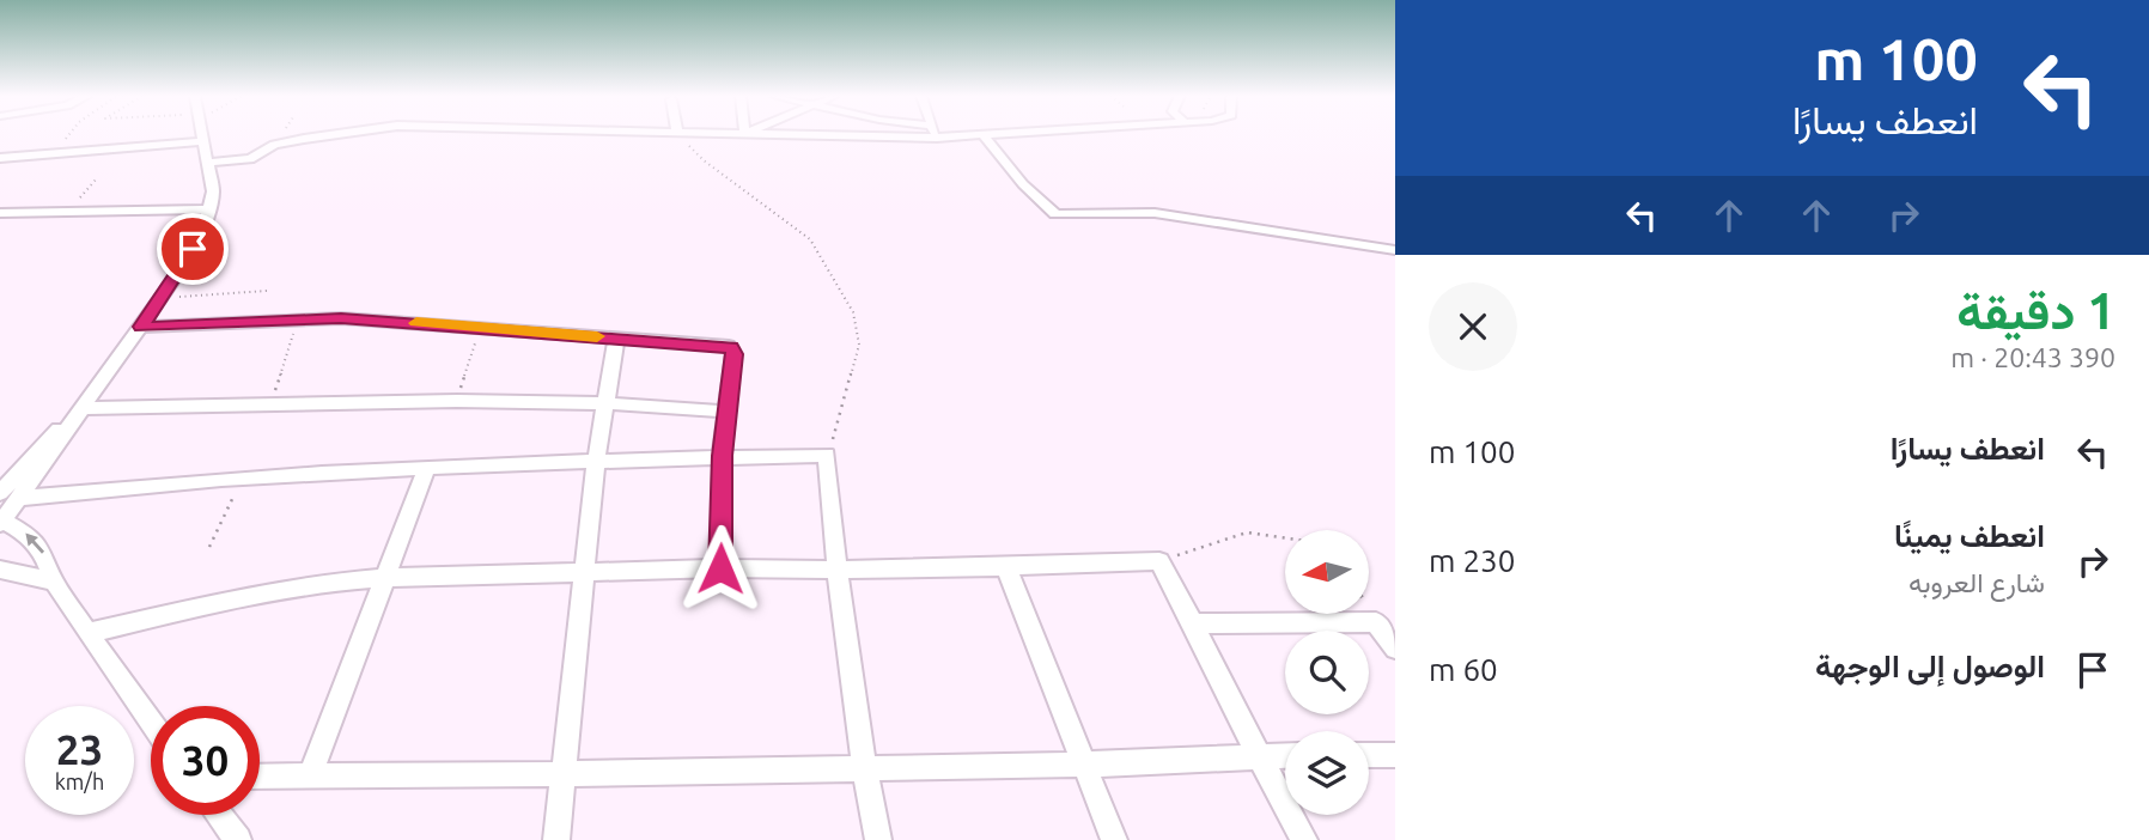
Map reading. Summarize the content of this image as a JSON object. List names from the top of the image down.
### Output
{
  "north": "left",
  "page": {
    "turn": ["100 m", "انعطف يسارًا"],
    "heading": ["1 دقيقة", "390 m · 20:43"],
    "list": [
      {
        "name": "انعطف يسارًا",
        "value": "100 m"
      },
      {
        "name": "انعطف يمينًا",
        "note": "شارع العروبه",
        "value": "230 m"
      },
      {
        "name": "الوصول إلى الوجهة",
        "value": "60 m"
      }
    ],
    "speed": "23 km/h",
    "limit": "30"
  }
}
